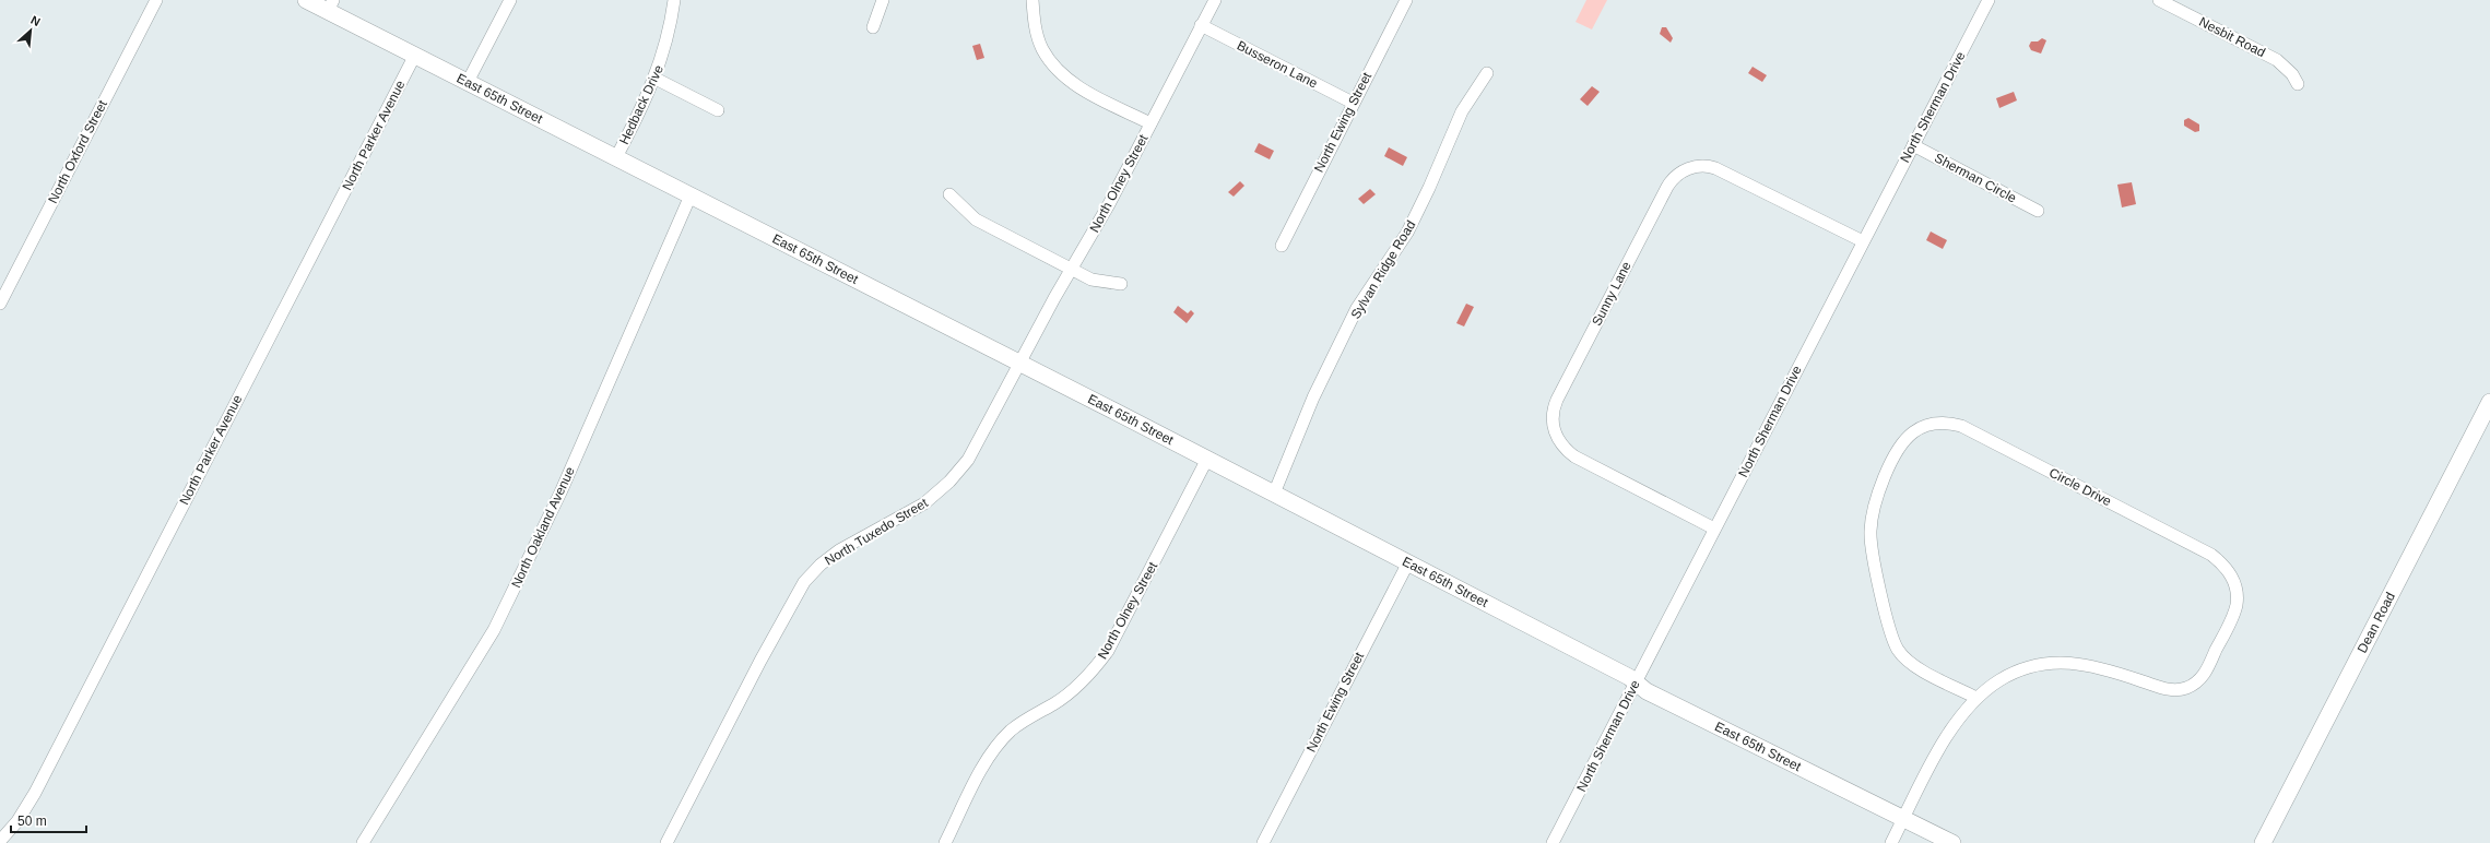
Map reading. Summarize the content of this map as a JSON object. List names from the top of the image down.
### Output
{
  "streets": {
    "street": [
      "Nesbit Road",
      "Busseron Lane",
      "East 65th Street",
      "Hedback Drive",
      "North Sherman Drive",
      "North Ewing Street",
      "North Parker Avenue",
      "North Oxford Street",
      "Sherman Circle",
      "North Olney Street",
      "Sylvan Ridge Road",
      "Sunny Lane",
      "Circle Drive",
      "North Oakland Avenue",
      "North Tuxedo Street",
      "Dean Road"
    ]
  },
  "crossings": [
    ["Busseron Lane", "North Ewing Street"],
    ["Busseron Lane", "North Olney Street"],
    ["East 65th Street", "Hedback Drive"],
    ["East 65th Street", "North Sherman Drive"],
    ["East 65th Street", "North Ewing Street"],
    ["East 65th Street", "North Parker Avenue"],
    ["East 65th Street", "North Olney Street"],
    ["East 65th Street", "Sylvan Ridge Road"],
    ["East 65th Street", "North Oakland Avenue"],
    ["East 65th Street", "North Tuxedo Street"],
    ["North Sherman Drive", "Sherman Circle"],
    ["North Sherman Drive", "Sunny Lane"],
    ["North Olney Street", "North Tuxedo Street"]
  ],
  "scale_bar": "50 m",
  "north": "top right"
}
